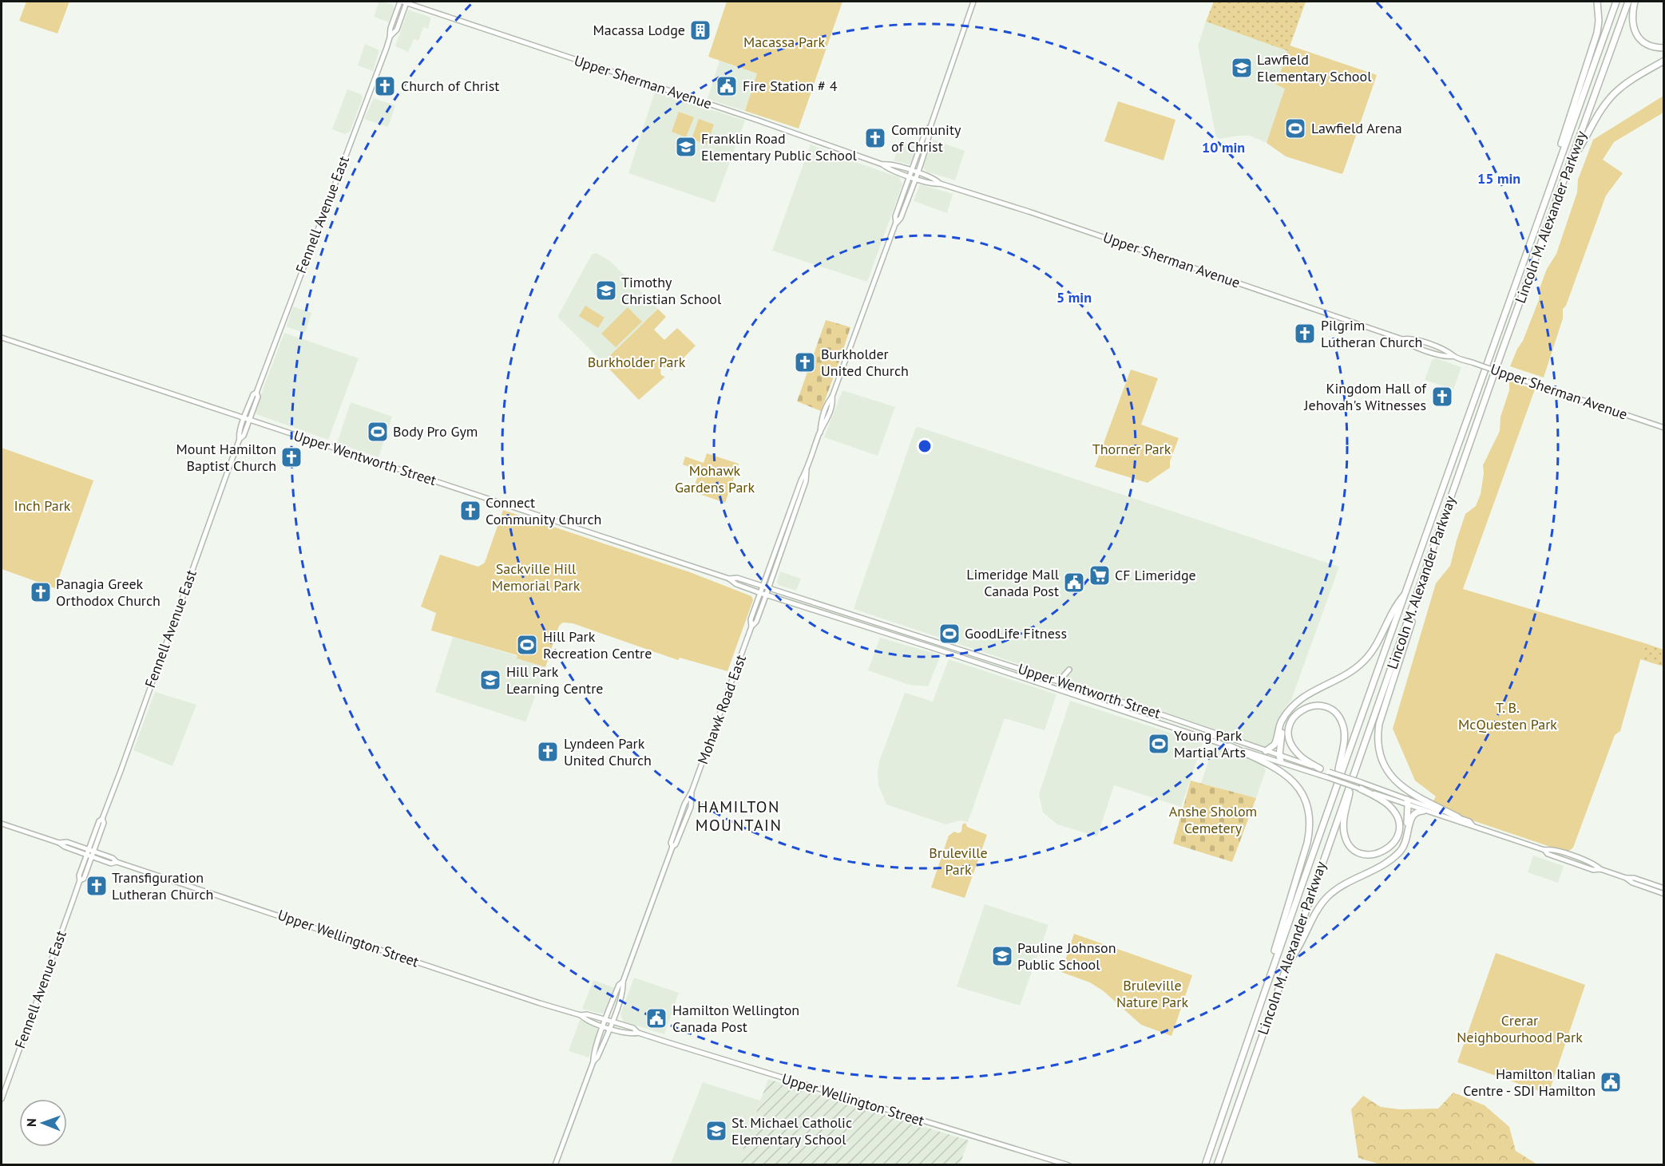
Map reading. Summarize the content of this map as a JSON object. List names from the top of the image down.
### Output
{
  "streets": {
    "highway": ["Lincoln M. Alexander Parkway"],
    "main road": [
      "Upper Sherman Avenue",
      "Fennell Avenue East",
      "Upper Wentworth Street",
      "Mohawk Road East",
      "Upper Wellington Street"
    ]
  },
  "crossings": [
    ["Upper Sherman Avenue", "Fennell Avenue East"],
    ["Upper Sherman Avenue", "Mohawk Road East"],
    ["Fennell Avenue East", "Upper Wentworth Street"],
    ["Fennell Avenue East", "Upper Wellington Street"],
    ["Upper Wentworth Street", "Mohawk Road East"],
    ["Mohawk Road East", "Upper Wellington Street"]
  ],
  "districts": ["HAMILTON MOUNTAIN"],
  "parks": [
    "Macassa Park",
    "Burkholder Park",
    "Thorner Park",
    "Mohawk Gardens Park",
    "Inch Park",
    "Sackville Hill Memorial Park",
    "T. B. McQuesten Park",
    "Anshe Sholom Cemetery",
    "Bruleville Park",
    "Bruleville Nature Park",
    "Crerar Neighbourhood Park"
  ],
  "places": {
    "building": ["Macassa Lodge"],
    "school or university": [
      "Lawfield Elementary School",
      "Franklin Road Elementary Public School",
      "Timothy Christian School",
      "Hill Park Learning Centre",
      "Pauline Johnson Public School",
      "St. Michael Catholic Elementary School"
    ],
    "church": [
      "Church of Christ",
      "Community of Christ",
      "Pilgrim Lutheran Church",
      "Burkholder United Church",
      "Kingdom Hall of Jehovah's Witnesses",
      "Mount Hamilton Baptist Church",
      "Connect Community Church",
      "Panagia Greek Orthodox Church",
      "Lyndeen Park United Church",
      "Transfiguration Lutheran Church"
    ],
    "public building": [
      "Fire Station # 4",
      "Limeridge Mall Canada Post",
      "Hamilton Wellington Canada Post",
      "Hamilton Italian Centre - SDI Hamilton"
    ],
    "sports": [
      "Lawfield Arena",
      "Body Pro Gym",
      "GoodLife Fitness",
      "Hill Park Recreation Centre",
      "Young Park Martial Arts"
    ],
    "supermarket": ["CF Limeridge"]
  },
  "north": "left",
  "rings": ["10 min", "15 min", "5 min"]
}
